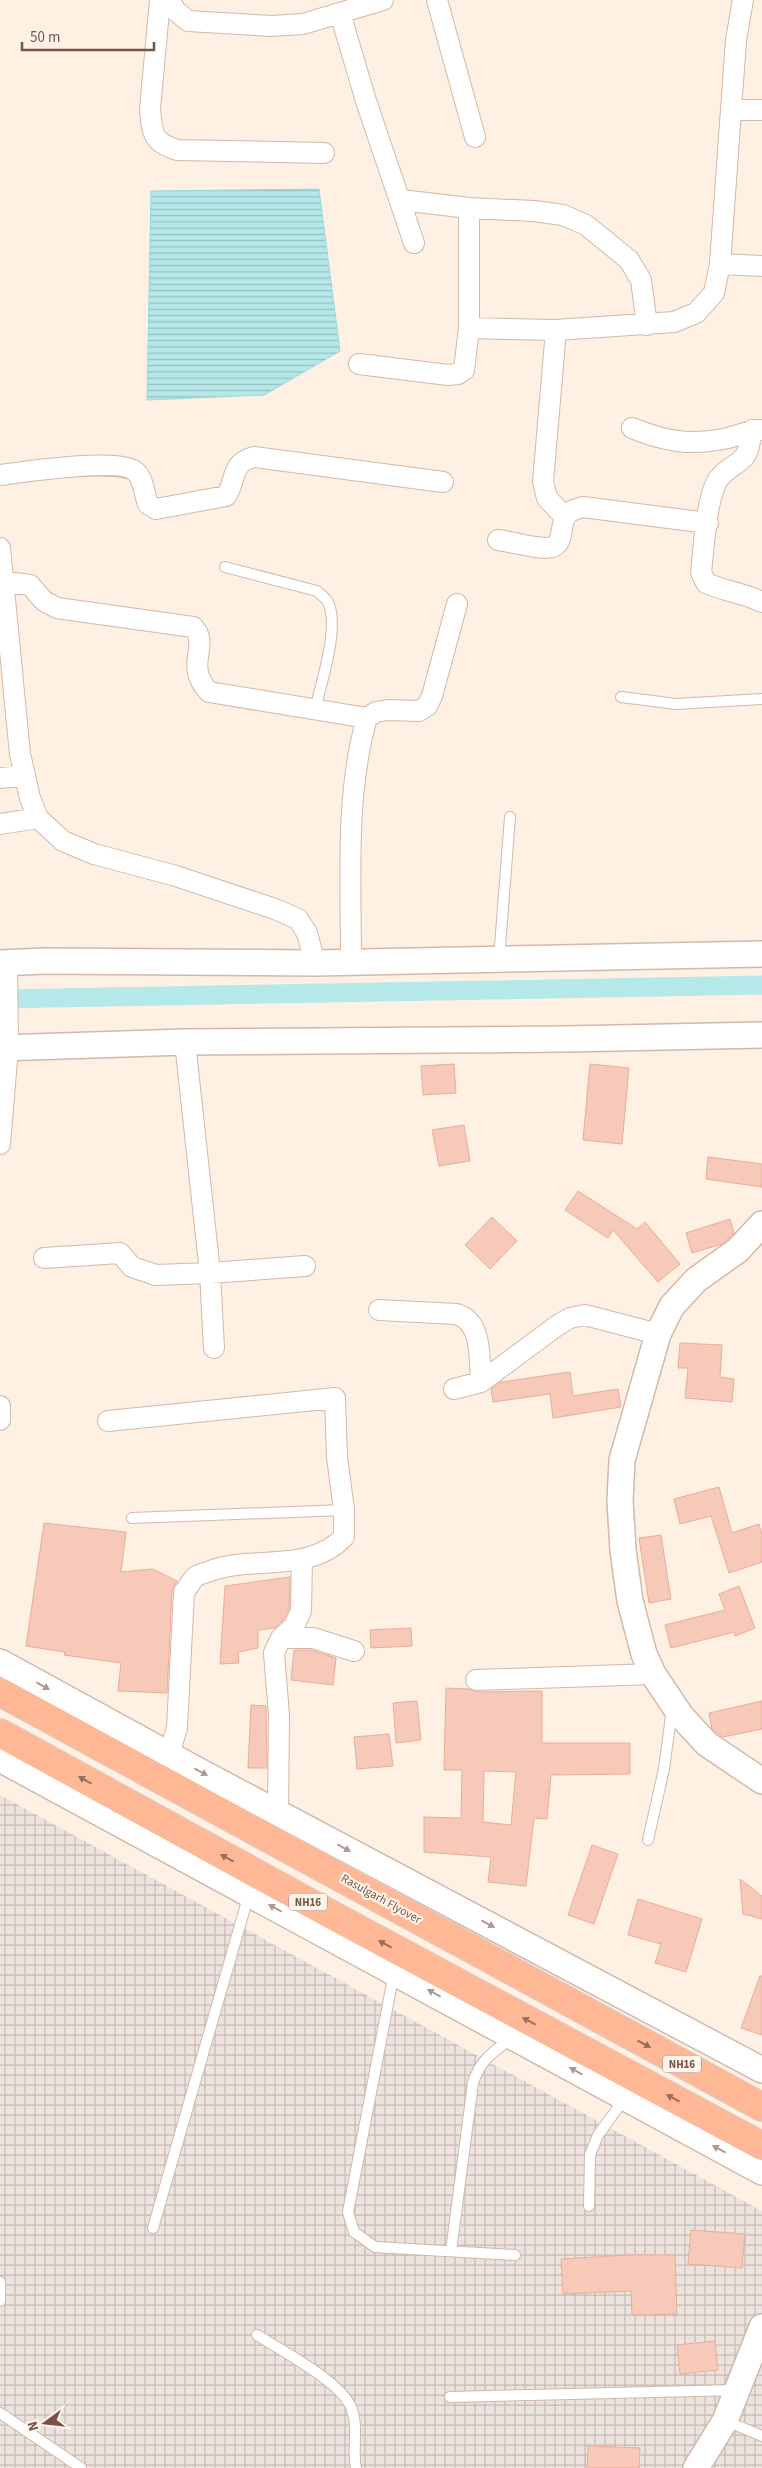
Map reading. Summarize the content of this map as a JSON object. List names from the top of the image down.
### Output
{
  "streets": {
    "highway": ["Rasulgarh Flyover", "NH16"]
  },
  "scale_bar": "50 m",
  "north": "left"
}
